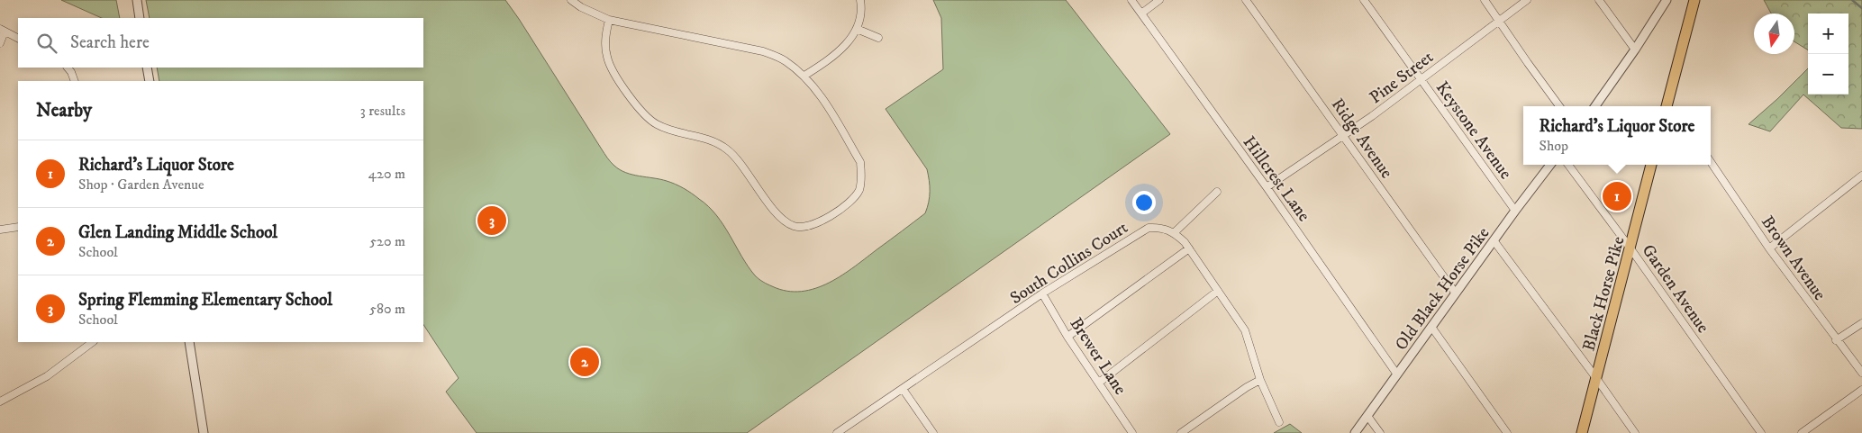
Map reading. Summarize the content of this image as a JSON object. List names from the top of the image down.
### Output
{
  "streets": {
    "main road": ["Black Horse Pike"],
    "street": [
      "Pine Street",
      "Keystone Avenue",
      "Ridge Avenue",
      "Hillcrest Lane",
      "Brown Avenue",
      "South Collins Court",
      "Old Black Horse Pike",
      "Garden Avenue",
      "Brewer Lane"
    ]
  },
  "crossings": [
    ["Pine Street", "Keystone Avenue"],
    ["Pine Street", "Ridge Avenue"],
    ["Pine Street", "Hillcrest Lane"],
    ["Keystone Avenue", "Old Black Horse Pike"],
    ["Ridge Avenue", "Old Black Horse Pike"],
    ["Hillcrest Lane", "Old Black Horse Pike"],
    ["South Collins Court", "Brewer Lane"],
    ["Garden Avenue", "Black Horse Pike"]
  ],
  "north": "bottom",
  "page": {
    "map_buttons": ["+", "−"],
    "search": "Search here",
    "heading": ["Nearby", "3 results"],
    "popup": ["Richard's Liquor Store", "Shop"],
    "list": [
      {
        "mark": "1",
        "name": "Richard's Liquor Store",
        "note": "Shop · Garden Avenue",
        "value": "420 m"
      },
      {
        "mark": "2",
        "name": "Glen Landing Middle School",
        "note": "School",
        "value": "520 m"
      },
      {
        "mark": "3",
        "name": "Spring Flemming Elementary School",
        "note": "School",
        "value": "580 m"
      }
    ],
    "pins": ["1", "3", "2"]
  }
}
